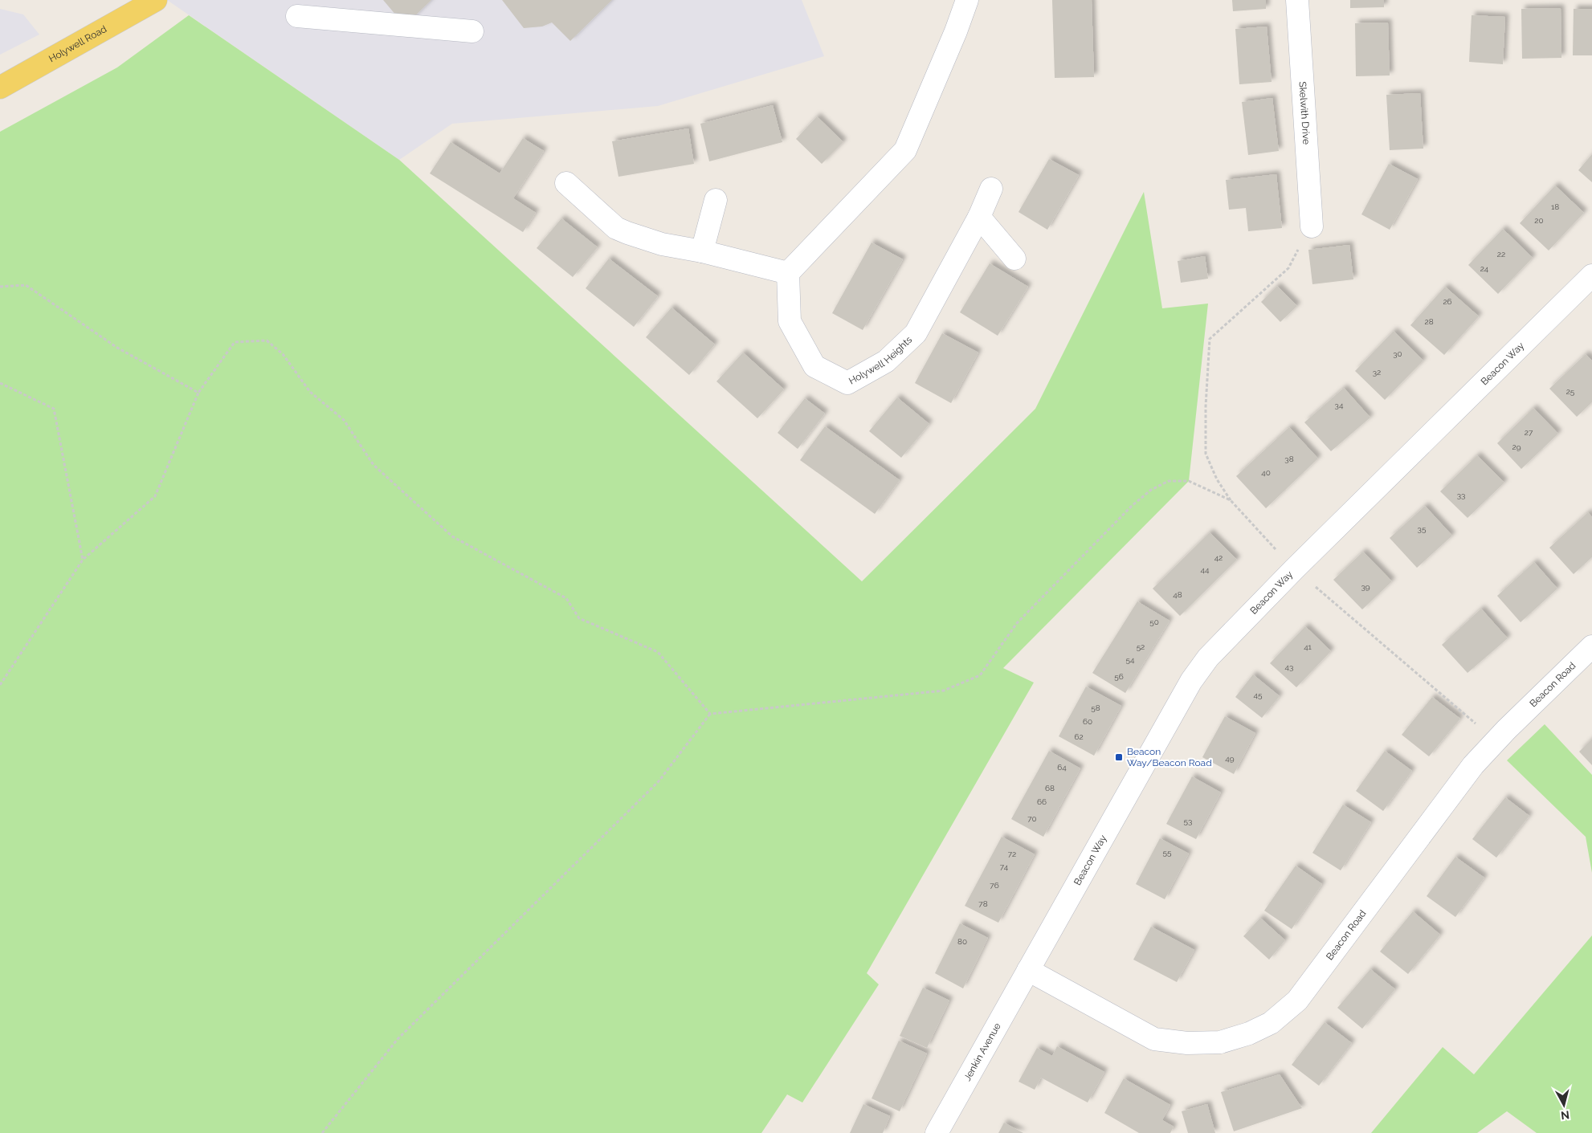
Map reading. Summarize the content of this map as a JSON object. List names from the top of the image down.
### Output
{
  "streets": {
    "main road": ["Holywell Road"],
    "street": [
      "Skelwith Drive",
      "Holywell Heights",
      "Beacon Way",
      "Beacon Road",
      "Jenkin Avenue"
    ]
  },
  "crossings": [
    ["Beacon Way", "Beacon Road"],
    ["Beacon Way", "Jenkin Avenue"],
    ["Beacon Road", "Jenkin Avenue"]
  ],
  "places": {
    "transit": ["Beacon Way/Beacon Road"]
  },
  "house_numbers": [
    "18",
    "20",
    "22",
    "24",
    "26",
    "28",
    "30",
    "32",
    "25",
    "34",
    "27",
    "29",
    "38",
    "40",
    "33",
    "35",
    "42",
    "44",
    "39",
    "48",
    "50",
    "52",
    "41",
    "54",
    "43",
    "56",
    "45",
    "58",
    "60",
    "62",
    "49",
    "64",
    "68",
    "66",
    "70",
    "53",
    "55",
    "72",
    "74",
    "76",
    "78",
    "80"
  ],
  "north": "bottom"
}
